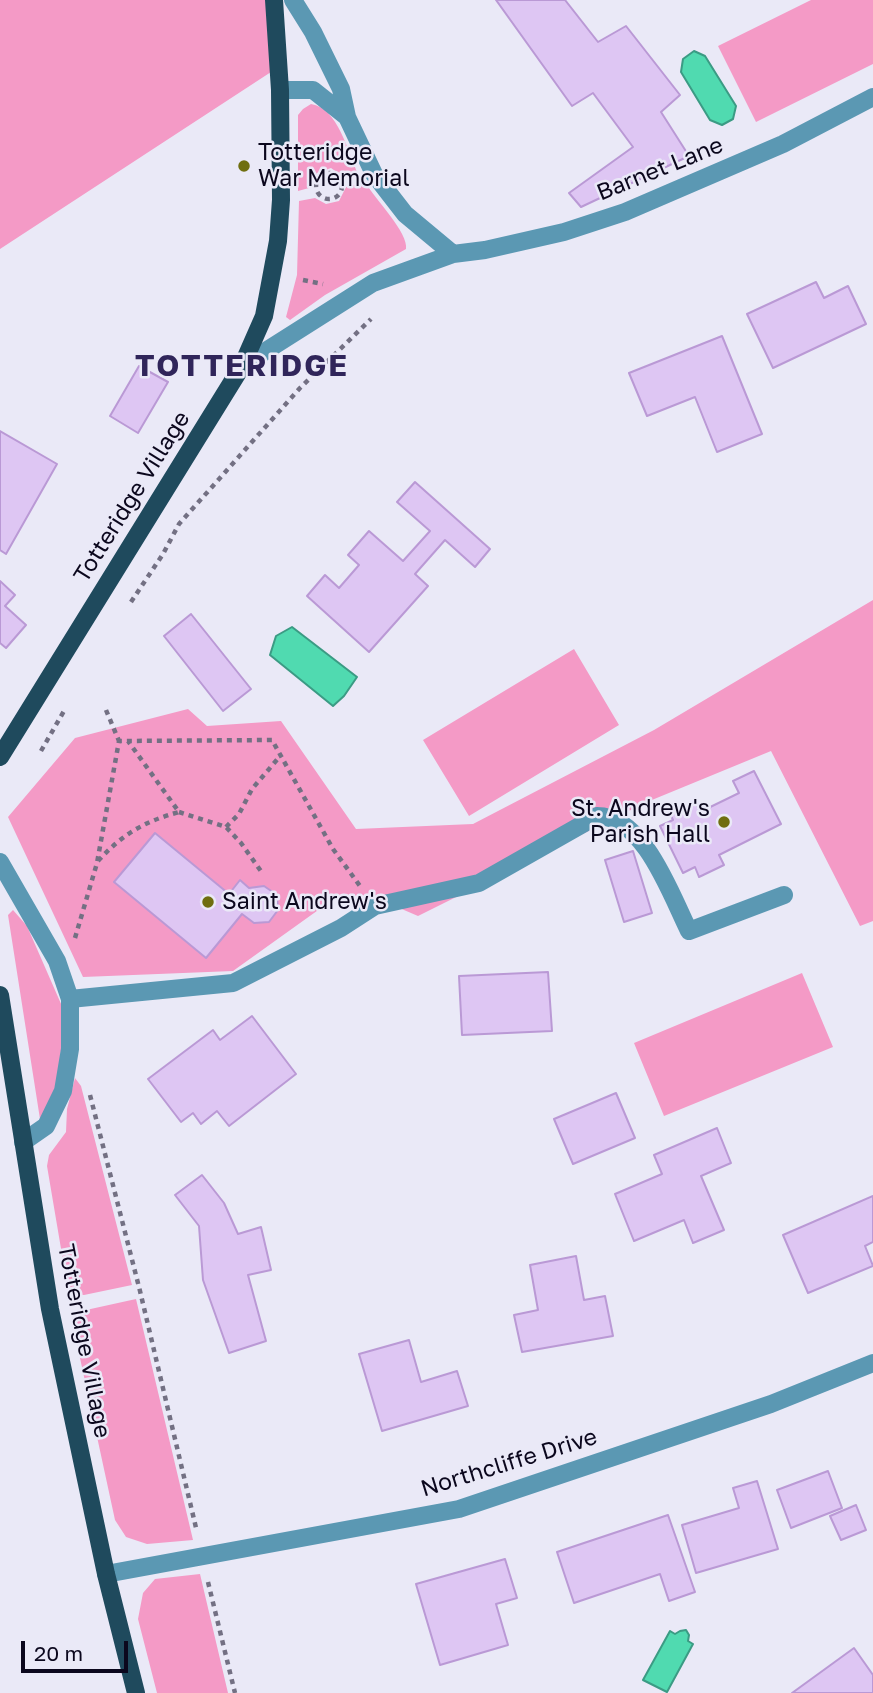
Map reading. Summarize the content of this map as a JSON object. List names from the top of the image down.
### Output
{
  "streets": {
    "main road": ["Totteridge Village"],
    "street": ["Barnet Lane", "Northcliffe Drive"]
  },
  "crossings": [
    ["Barnet Lane", "Totteridge Village"],
    ["Totteridge Village", "Northcliffe Drive"]
  ],
  "districts": ["TOTTERIDGE"],
  "places": ["Totteridge War Memorial", "St. Andrew's Parish Hall", "Saint Andrew's"],
  "scale_bar": "20 m"
}
